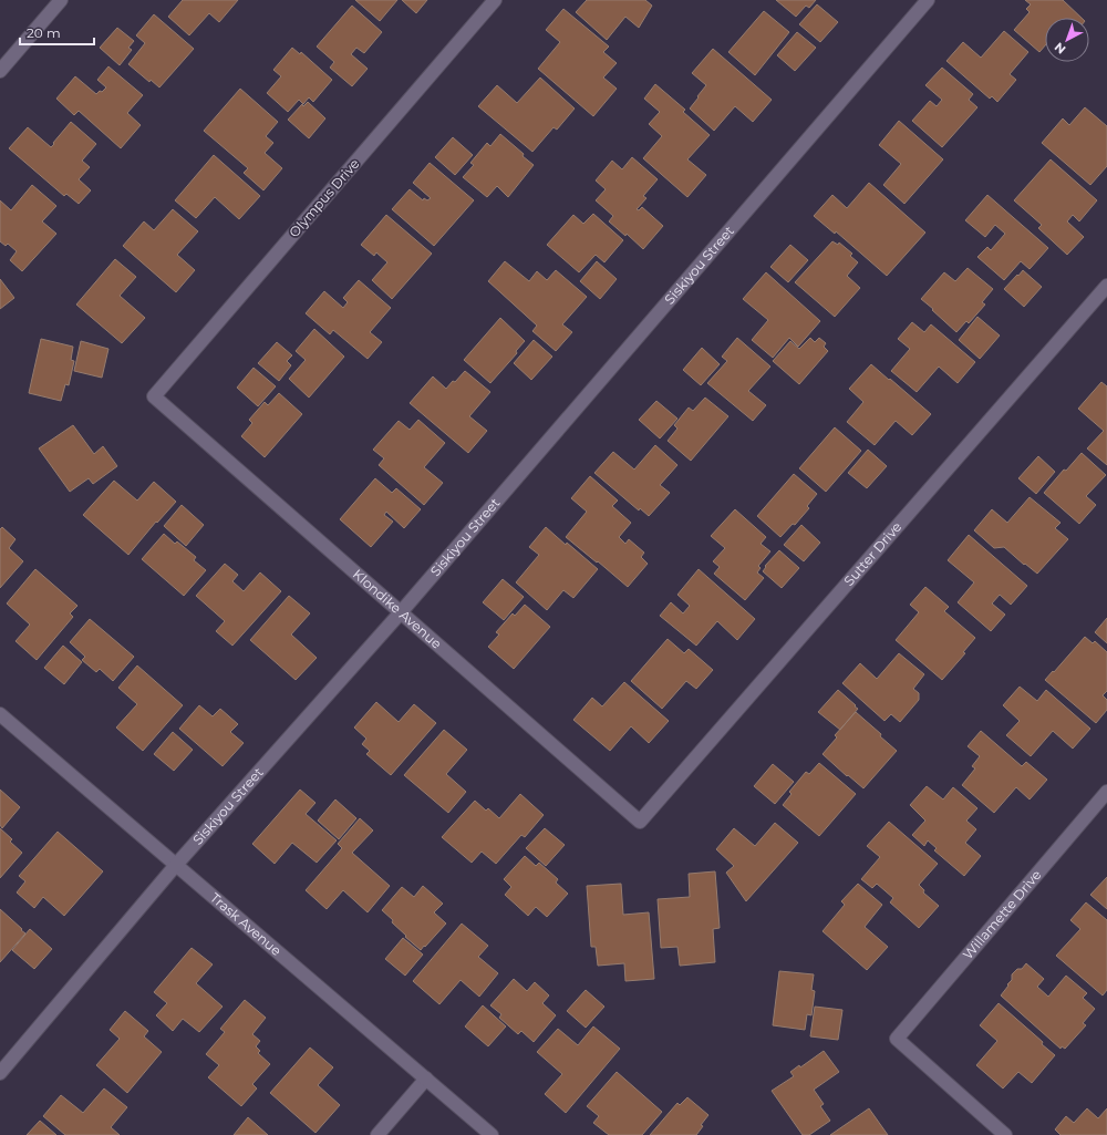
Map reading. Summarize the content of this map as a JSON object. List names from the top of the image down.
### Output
{
  "streets": {
    "street": [
      "Olympus Drive",
      "Siskiyou Street",
      "Sutter Drive",
      "Klondike Avenue",
      "Willamette Drive",
      "Trask Avenue"
    ]
  },
  "crossings": [
    ["Olympus Drive", "Klondike Avenue"],
    ["Siskiyou Street", "Klondike Avenue"],
    ["Siskiyou Street", "Trask Avenue"],
    ["Sutter Drive", "Klondike Avenue"]
  ],
  "scale_bar": "20 m",
  "north": "bottom left"
}
